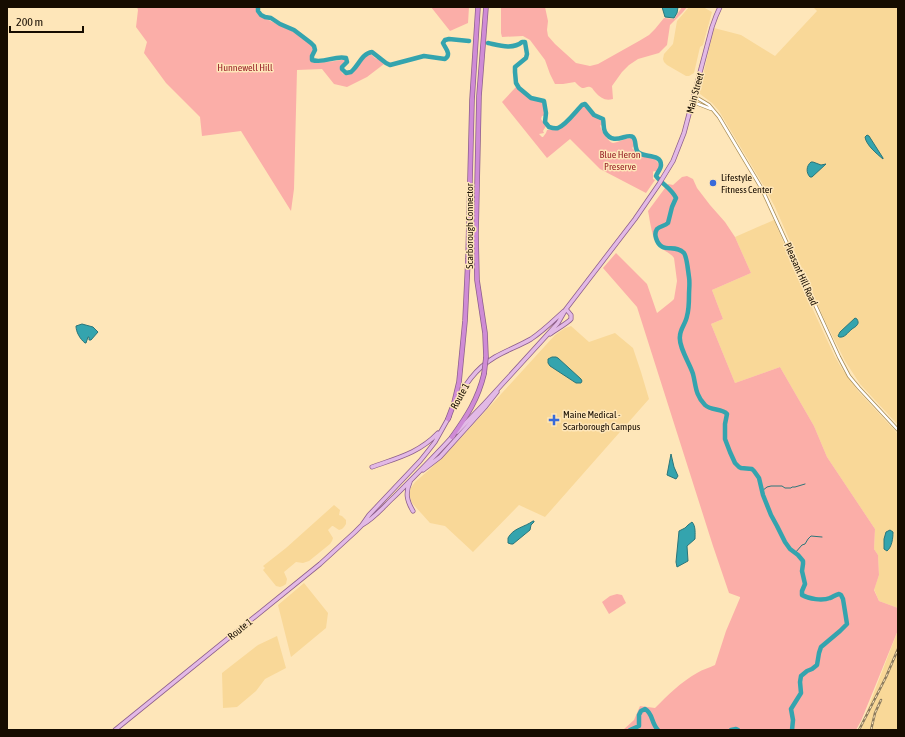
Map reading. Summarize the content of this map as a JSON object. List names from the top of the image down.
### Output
{
  "streets": {
    "highway": ["Scarborough Connector"],
    "main road": ["Main Street", "Route 1"],
    "street": ["Pleasant Hill Road"]
  },
  "crossings": [
    ["Main Street", "Pleasant Hill Road"],
    ["Main Street", "Route 1"],
    ["Scarborough Connector", "Route 1"]
  ],
  "parks": ["Hunnewell Hill", "Blue Heron Preserve"],
  "places": {
    "other": ["Lifestyle Fitness Center"],
    "health": ["Maine Medical - Scarborough Campus"]
  },
  "scale_bar": "200 m"
}
